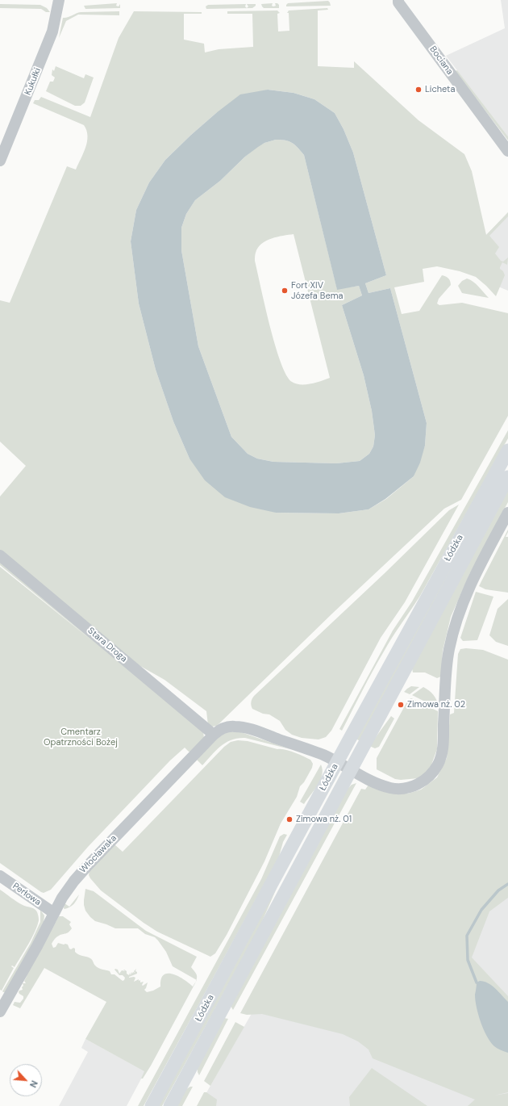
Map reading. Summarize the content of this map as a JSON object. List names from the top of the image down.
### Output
{
  "streets": {
    "main road": ["Łódzka"],
    "street": [
      "Bociana",
      "Kukułki",
      "Stara Droga",
      "Włocławska",
      "Perłowa"
    ]
  },
  "crossings": [
    ["Łódzka", "Włocławska"],
    ["Stara Droga", "Włocławska"],
    ["Włocławska", "Perłowa"]
  ],
  "parks": ["Cmentarz Opatrzności Bożej"],
  "places": [
    "Licheta",
    "Fort XIV Józefa Bema",
    "Zimowa nż. 02",
    "Zimowa nż. 01"
  ],
  "north": "bottom right"
}
